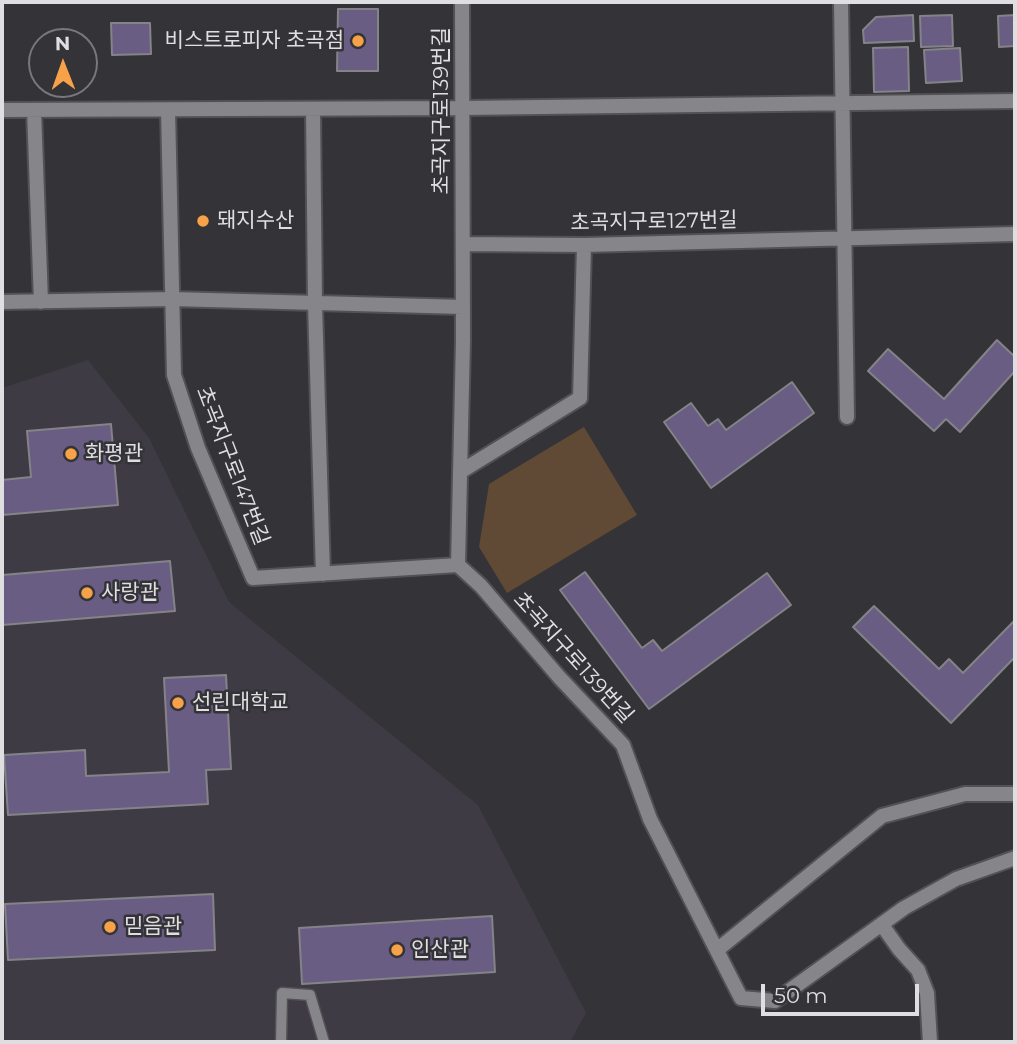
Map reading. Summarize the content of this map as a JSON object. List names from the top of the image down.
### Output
{
  "streets": {
    "street": ["초곡지구로139번길", "초곡지구로127번길", "초곡지구로147번길"]
  },
  "crossings": [
    ["초곡지구로139번길", "초곡지구로127번길"],
    ["초곡지구로139번길", "초곡지구로147번길"]
  ],
  "places": [
    "비스트로피자 초곡점",
    "돼지수산",
    "화평관",
    "사랑관",
    "선린대학교",
    "믿음관",
    "인산관"
  ],
  "scale_bar": "50 m",
  "north": "top"
}
